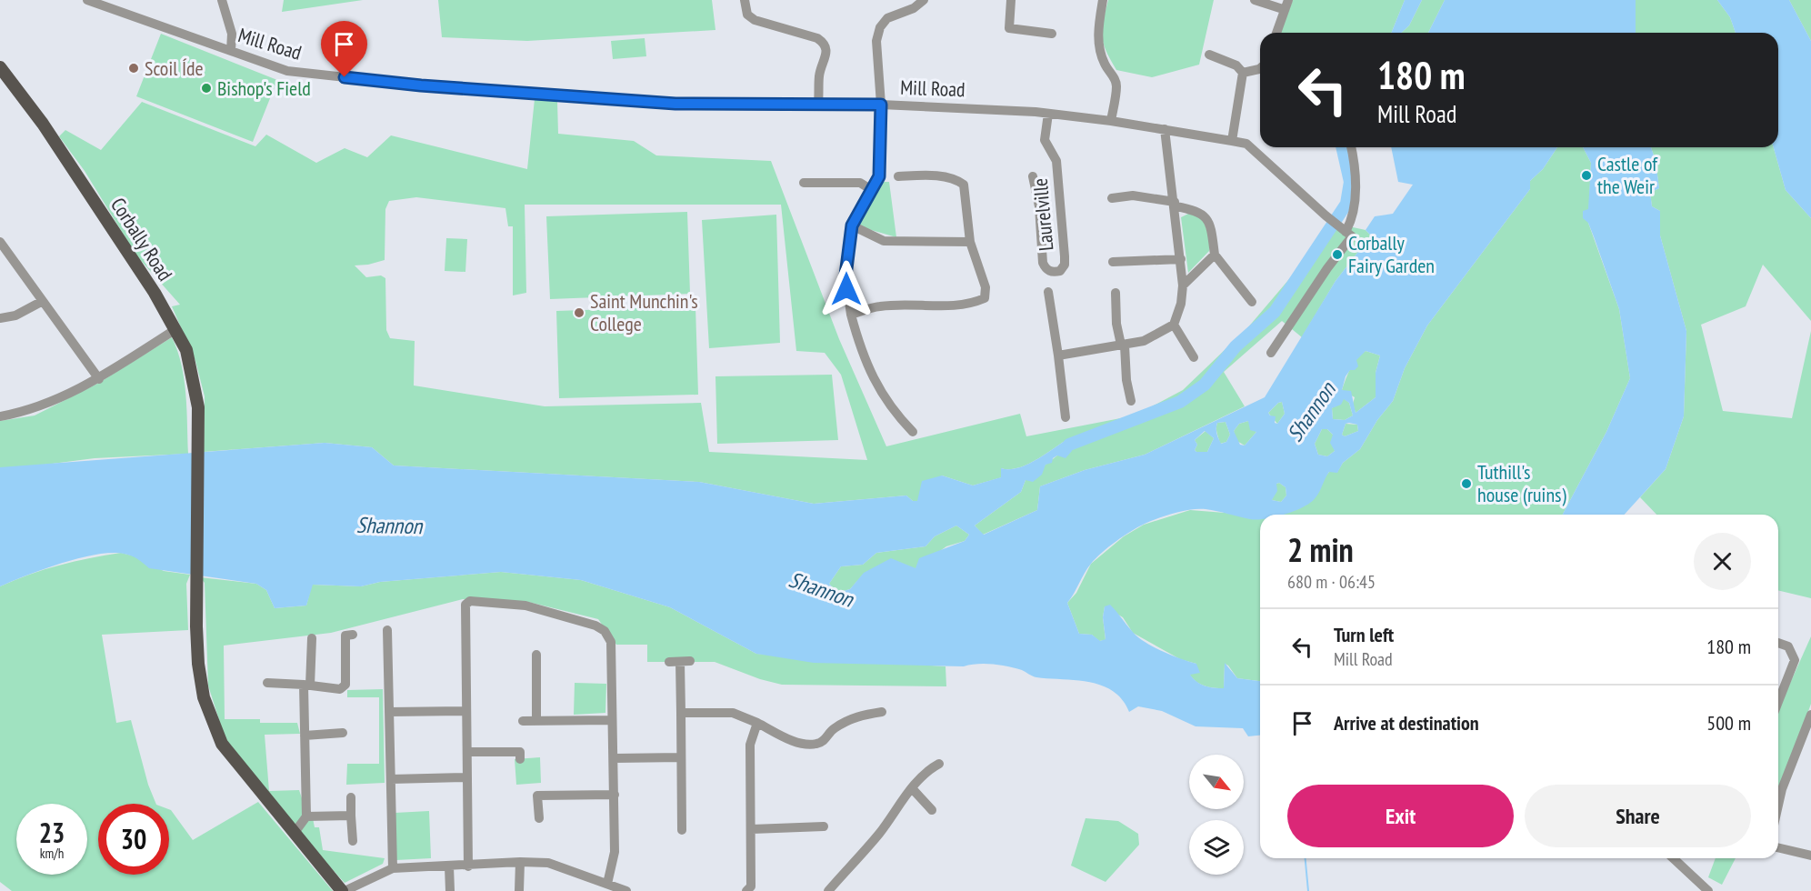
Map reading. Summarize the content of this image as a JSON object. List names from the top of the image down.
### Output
{
  "streets": {
    "main road": ["Corbally Road"],
    "street": ["Mill Road", "Laurelville"]
  },
  "crossings": [
    ["Mill Road", "Laurelville"]
  ],
  "water": ["Shannon"],
  "places": [
    "Scoil Íde",
    "Bishop's Field",
    "Castle of the Weir",
    "Corbally Fairy Garden",
    "Saint Munchin's College",
    "Tuthill's house (ruins)"
  ],
  "north": "bottom right",
  "page": {
    "turn": ["180 m", "Mill Road"],
    "heading": ["2 min", "680 m · 06:45"],
    "list": [
      {
        "name": "Turn left",
        "note": "Mill Road",
        "value": "180 m"
      },
      {
        "name": "Arrive at destination",
        "value": "500 m"
      }
    ],
    "buttons": ["Exit", "Share"],
    "speed": "23 km/h",
    "limit": "30"
  }
}
